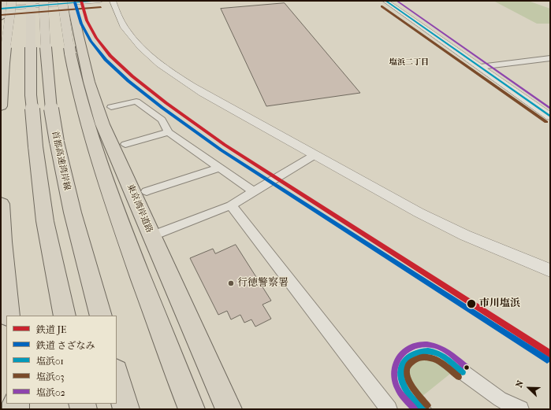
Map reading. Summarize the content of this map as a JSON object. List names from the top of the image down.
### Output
{
  "streets": {
    "highway": ["首都高速湾岸線", "東京湾岸道路"]
  },
  "districts": ["塩浜二丁目"],
  "places": ["行徳警察署", "市川塩浜"],
  "lines": [
    "rail line JE",
    "transit line 塩浜01",
    "transit line 塩浜02",
    "rail line さざなみ",
    "transit line 塩浜03"
  ],
  "legend": [
    "鉄道 JE",
    "鉄道 さざなみ",
    "塩浜01",
    "塩浜03",
    "塩浜02"
  ],
  "north": "top left"
}
